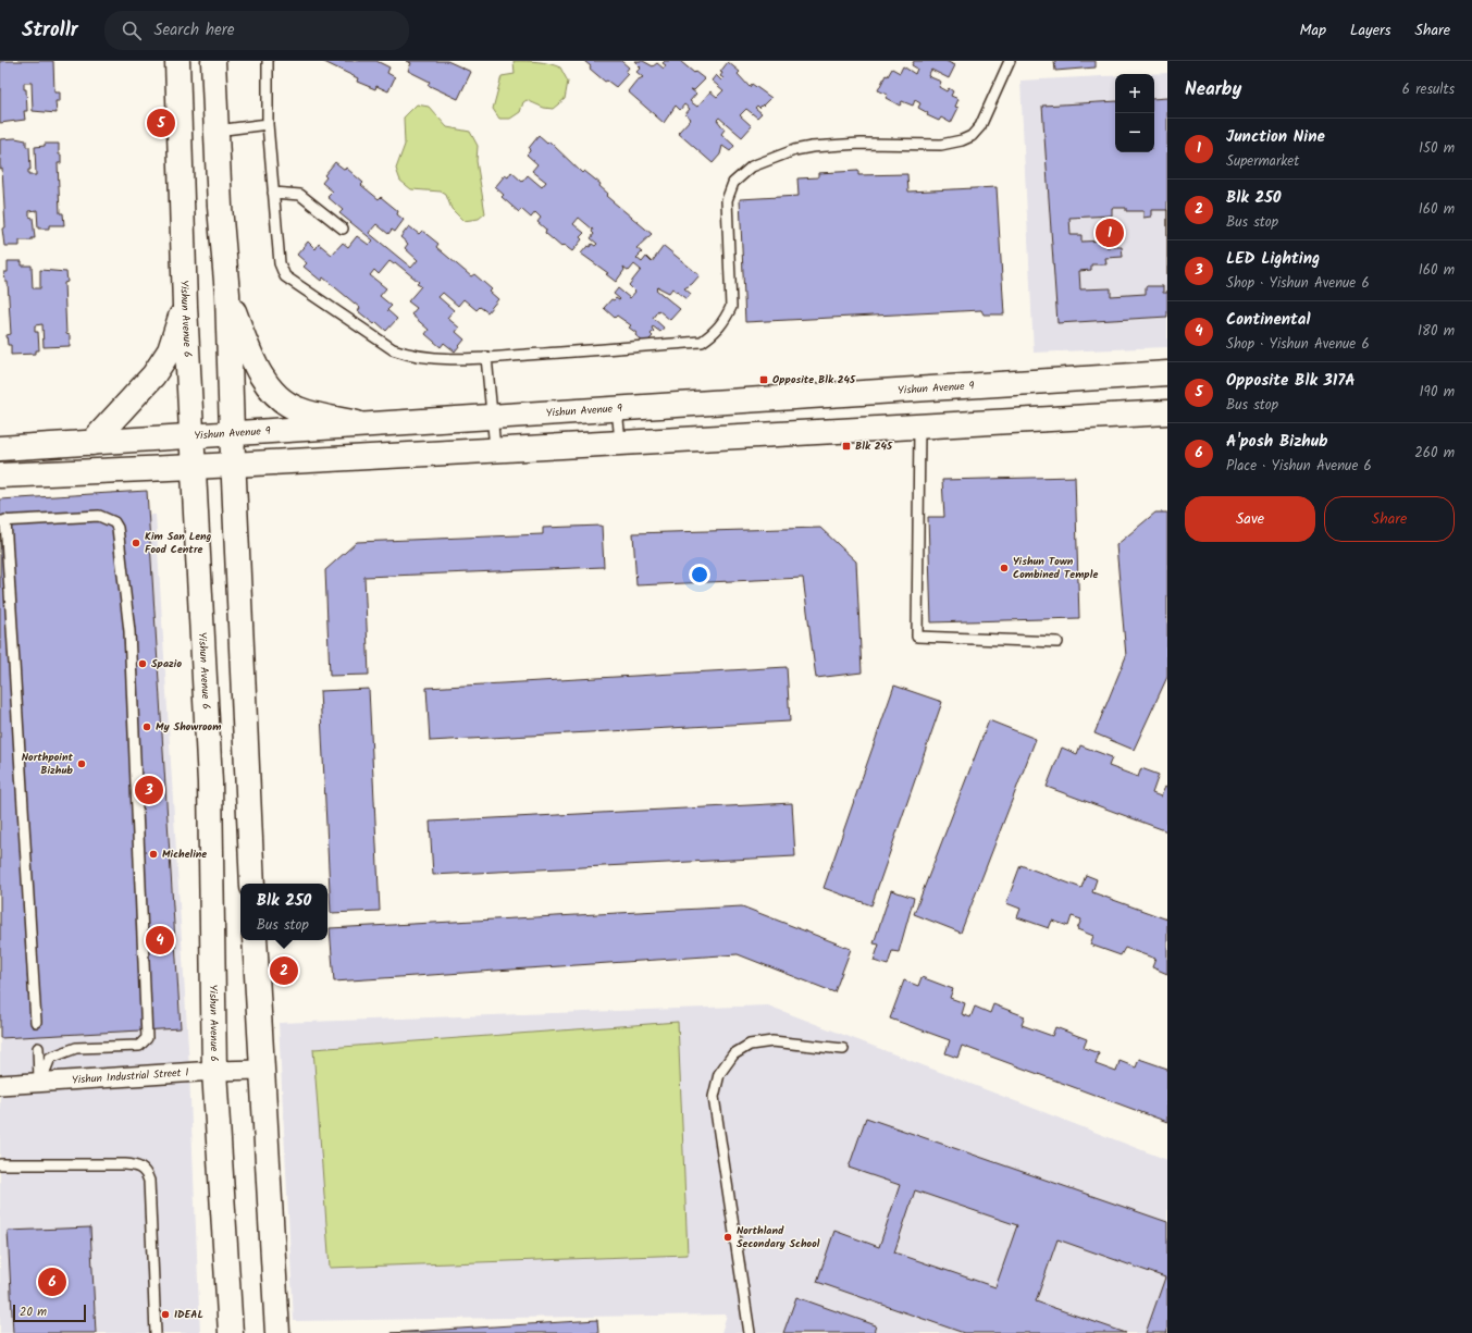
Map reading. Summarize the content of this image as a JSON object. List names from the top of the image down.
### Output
{
  "streets": {
    "main road": ["Yishun Avenue 6", "Yishun Avenue 9"],
    "street": ["Yishun Industrial Street 1"]
  },
  "crossings": [
    ["Yishun Avenue 6", "Yishun Avenue 9"],
    ["Yishun Avenue 6", "Yishun Industrial Street 1"]
  ],
  "places": {
    "transit": ["Opposite Blk 245", "Blk 245"],
    "other": [
      "Kim San Leng Food Centre",
      "Yishun Town Combined Temple",
      "Spazio",
      "My Showroom",
      "Northpoint Bizhub",
      "Micheline",
      "Northland Secondary School",
      "IDEAL"
    ]
  },
  "scale_bar": "20 m",
  "page": {
    "header": "Strollr",
    "search": "Search here",
    "nav": ["Map", "Layers", "Share"],
    "heading": ["Nearby", "6 results"],
    "map_buttons": ["+", "−"],
    "pins": [
      "5",
      "1",
      "3",
      "4",
      "2",
      "6"
    ],
    "list": [
      {
        "mark": "1",
        "name": "Junction Nine",
        "note": "Supermarket",
        "value": "150 m"
      },
      {
        "mark": "2",
        "name": "Blk 250",
        "note": "Bus stop",
        "value": "160 m"
      },
      {
        "mark": "3",
        "name": "LED Lighting",
        "note": "Shop · Yishun Avenue 6",
        "value": "160 m"
      },
      {
        "mark": "4",
        "name": "Continental",
        "note": "Shop · Yishun Avenue 6",
        "value": "180 m"
      },
      {
        "mark": "5",
        "name": "Opposite Blk 317A",
        "note": "Bus stop",
        "value": "190 m"
      },
      {
        "mark": "6",
        "name": "A'posh Bizhub",
        "note": "Place · Yishun Avenue 6",
        "value": "260 m"
      }
    ],
    "buttons": ["Save", "Share"],
    "popup": ["Blk 250", "Bus stop"],
    "scale": "20 m"
  }
}
